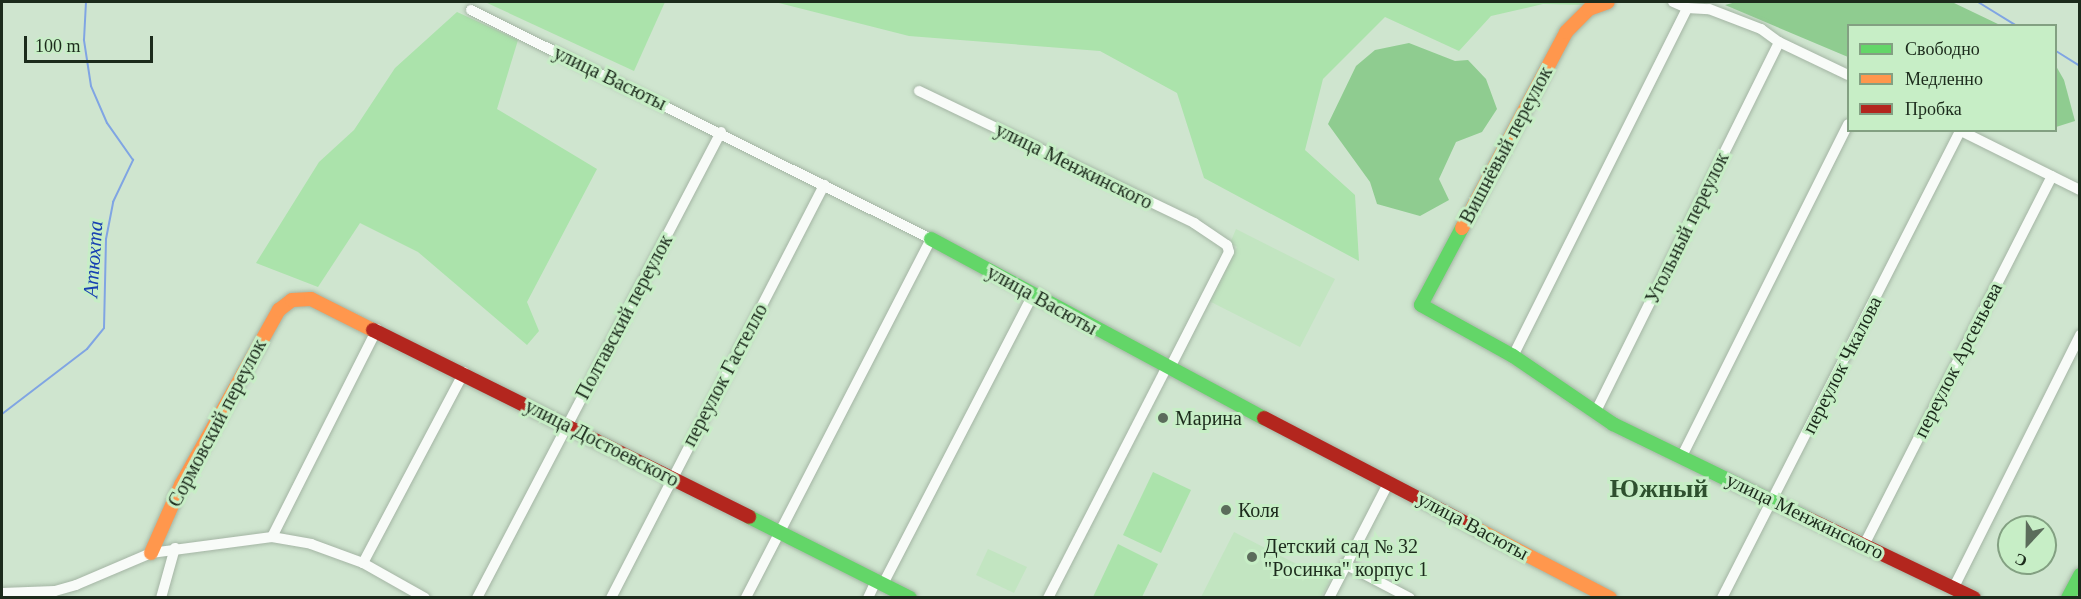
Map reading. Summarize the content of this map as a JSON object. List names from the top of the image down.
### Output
{
  "streets": {
    "street": [
      "улица Васюты",
      "Вишнёвый переулок",
      "улица Менжинского",
      "Угольный переулок",
      "Полтавский переулок",
      "переулок Арсеньева",
      "переулок Чкалова",
      "переулок Гастелло",
      "Сормовский переулок",
      "улица Достоевского"
    ]
  },
  "crossings": [
    ["улица Васюты", "улица Менжинского"],
    ["улица Васюты", "Полтавский переулок"],
    ["улица Васюты", "переулок Гастелло"],
    ["Вишнёвый переулок", "улица Менжинского"],
    ["улица Менжинского", "Угольный переулок"],
    ["улица Менжинского", "переулок Арсеньева"],
    ["улица Менжинского", "переулок Чкалова"],
    ["Полтавский переулок", "улица Достоевского"],
    ["переулок Гастелло", "улица Достоевского"],
    ["Сормовский переулок", "улица Достоевского"]
  ],
  "districts": ["Южный"],
  "water": ["Атюхта"],
  "places": ["Марина", "Коля", "Детский сад № 32 \"Росинка\" корпус 1"],
  "legend": ["Свободно", "Медленно", "Пробка"],
  "scale_bar": "100 m",
  "north": "bottom"
}
